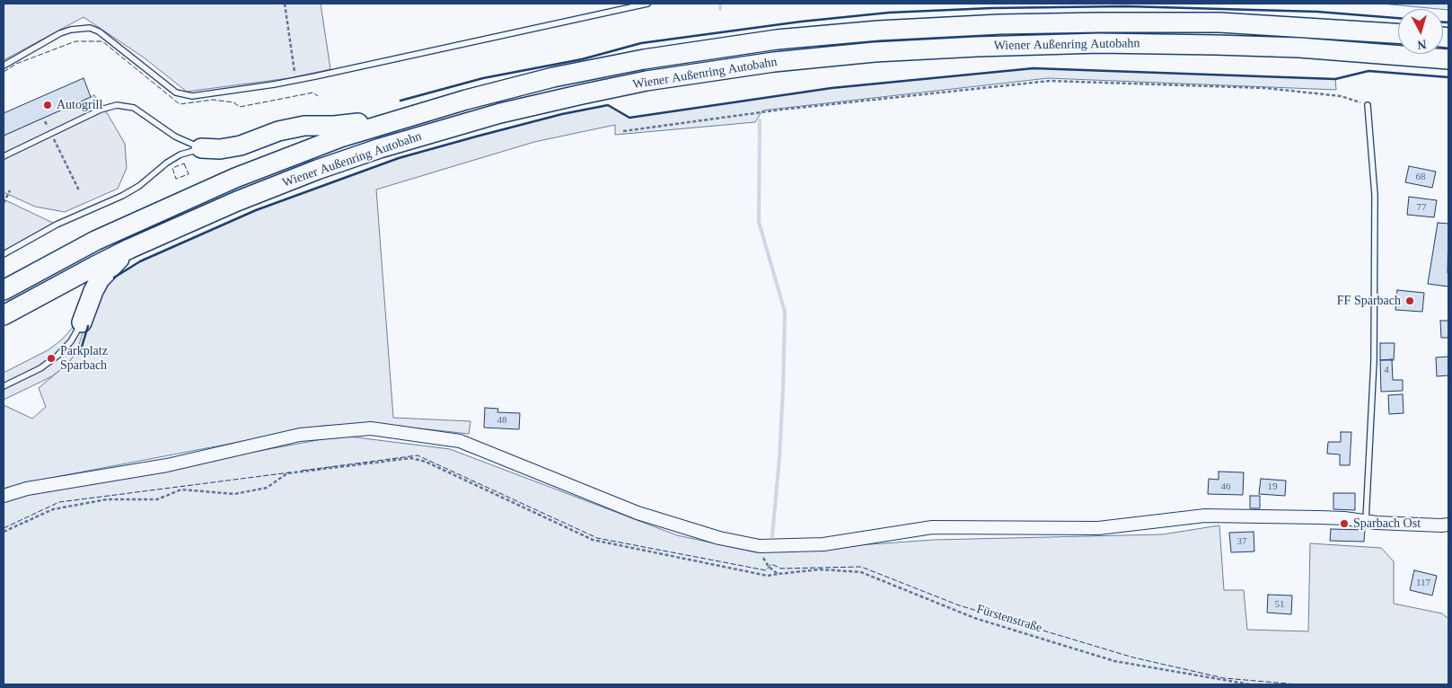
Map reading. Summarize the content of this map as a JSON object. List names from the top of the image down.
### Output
{
  "streets": {
    "highway": ["Wiener Außenring Autobahn"],
    "path": ["Fürstenstraße"]
  },
  "places": [
    "Autogrill",
    "FF Sparbach",
    "Parkplatz Sparbach",
    "Sparbach Ost"
  ],
  "house_numbers": [
    "68",
    "77",
    "4",
    "48",
    "46",
    "19",
    "37",
    "117",
    "51"
  ],
  "north": "bottom"
}
